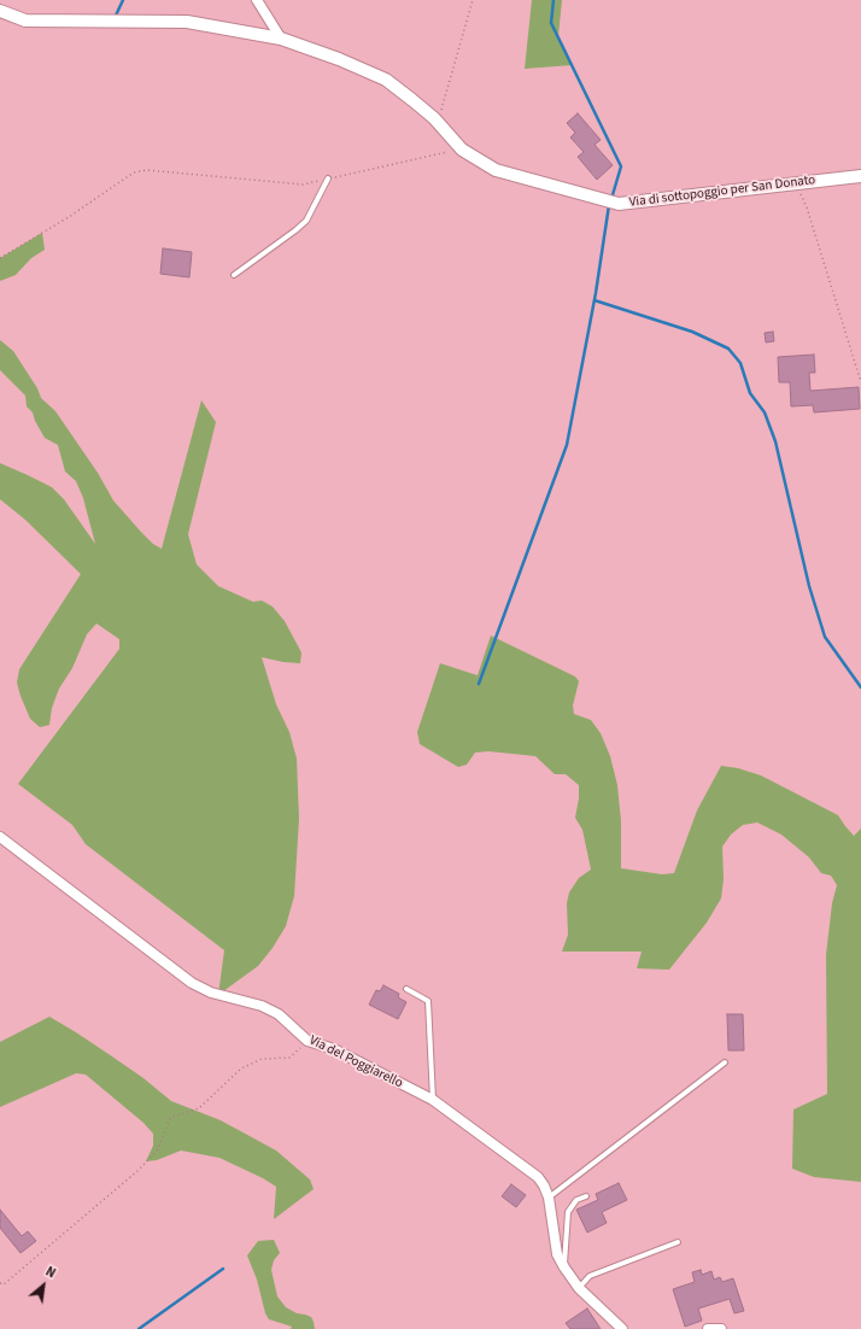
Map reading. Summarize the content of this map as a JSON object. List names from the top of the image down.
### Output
{
  "streets": {
    "street": ["Via di sottopoggio per San Donato", "Via del Poggiarello"]
  },
  "north": "top right"
}
